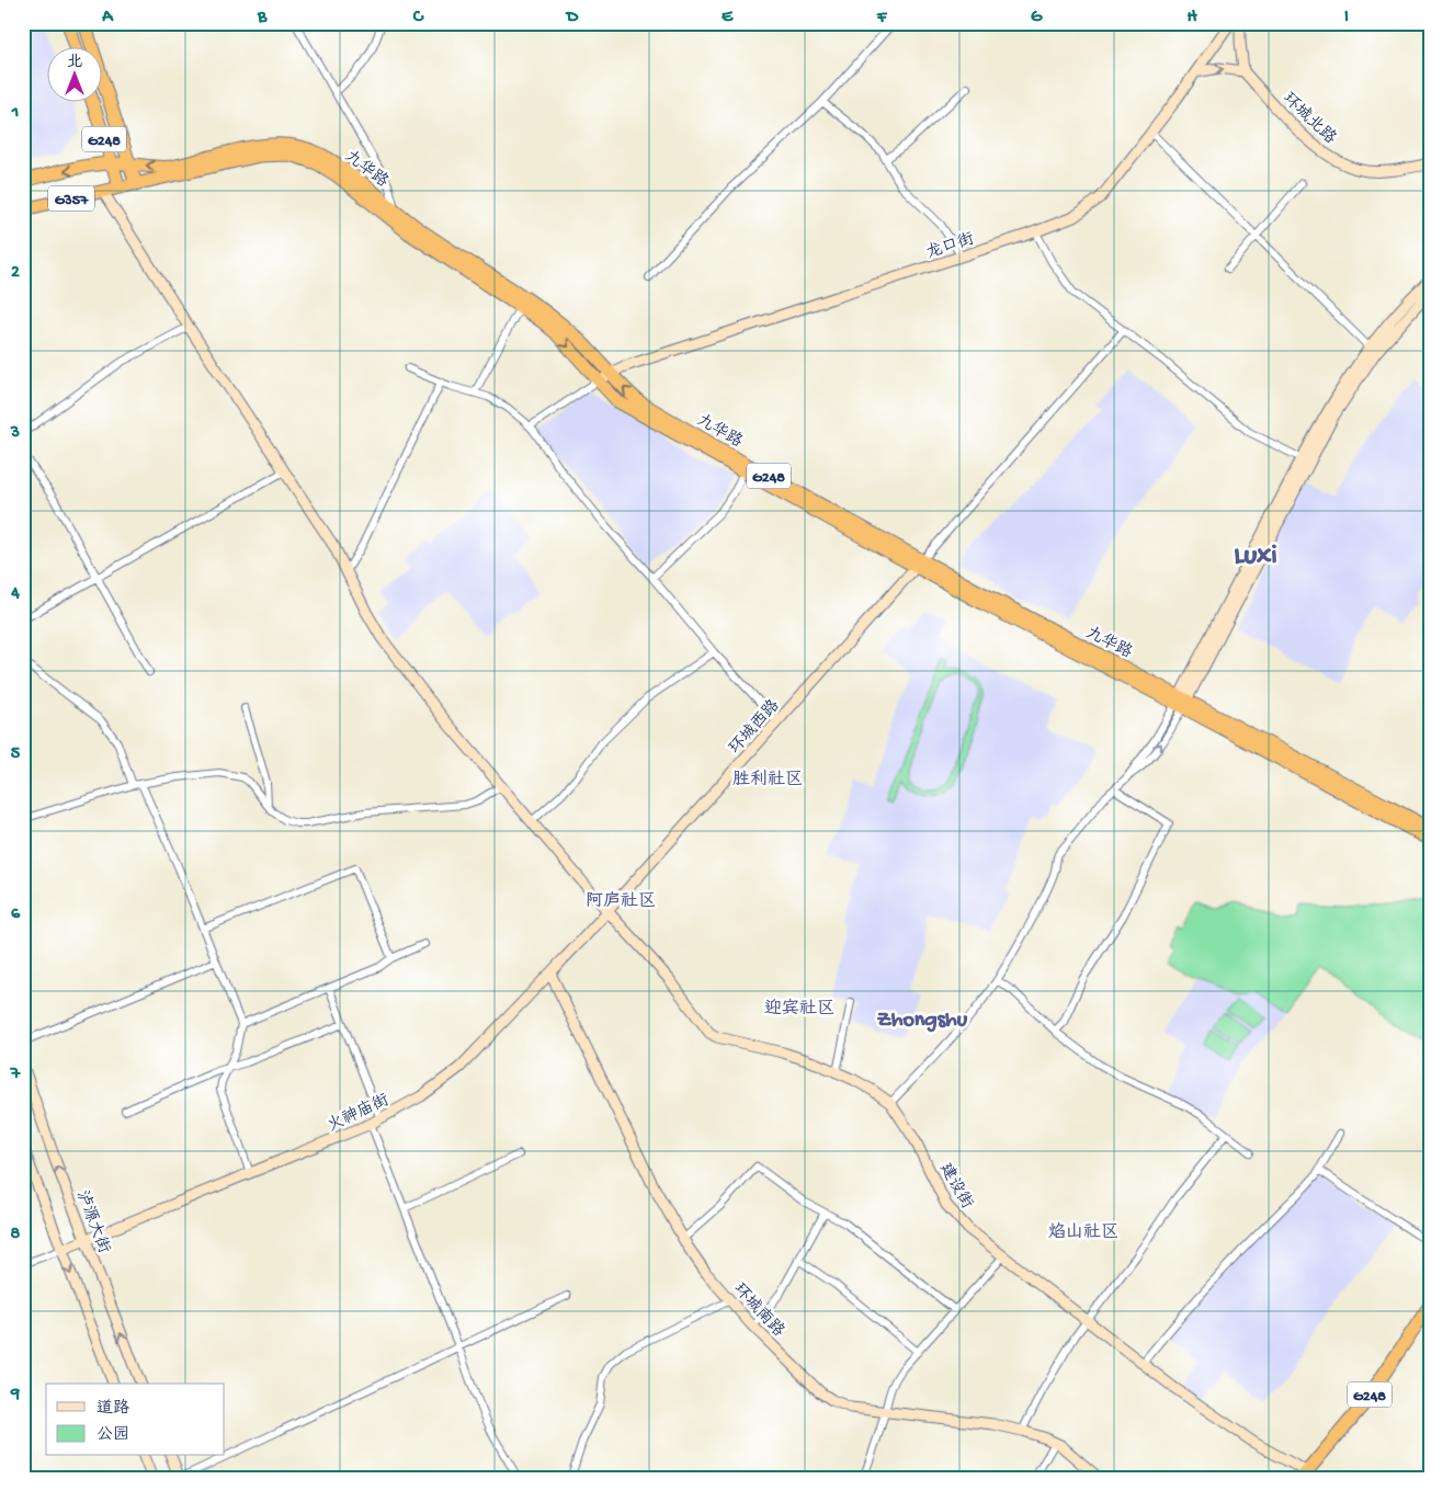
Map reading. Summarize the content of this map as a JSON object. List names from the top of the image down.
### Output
{
  "streets": {
    "highway": ["G248", "九华路", "G357"],
    "street": [
      "环城北路",
      "龙口街",
      "环城西路",
      "火神庙街",
      "建设街",
      "泸源大街",
      "环城南路"
    ]
  },
  "crossings": [
    ["G248", "九华路"],
    ["G248", "G357"],
    ["G248", "建设街"],
    ["九华路", "龙口街"],
    ["九华路", "环城西路"],
    ["G357", "建设街"],
    ["环城西路", "火神庙街"],
    ["环城西路", "建设街"],
    ["火神庙街", "建设街"],
    ["火神庙街", "泸源大街"],
    ["火神庙街", "环城南路"]
  ],
  "districts": [
    "Luxi",
    "胜利社区",
    "阿庐社区",
    "迎宾社区",
    "Zhongshu",
    "焰山社区"
  ],
  "legend": ["道路", "公园"],
  "north": "top",
  "grid": {
    "columns": [
      "A",
      "B",
      "C",
      "D",
      "E",
      "F",
      "G",
      "H",
      "I"
    ],
    "rows": [
      "1",
      "2",
      "3",
      "4",
      "5",
      "6",
      "7",
      "8",
      "9"
    ]
  }
}
